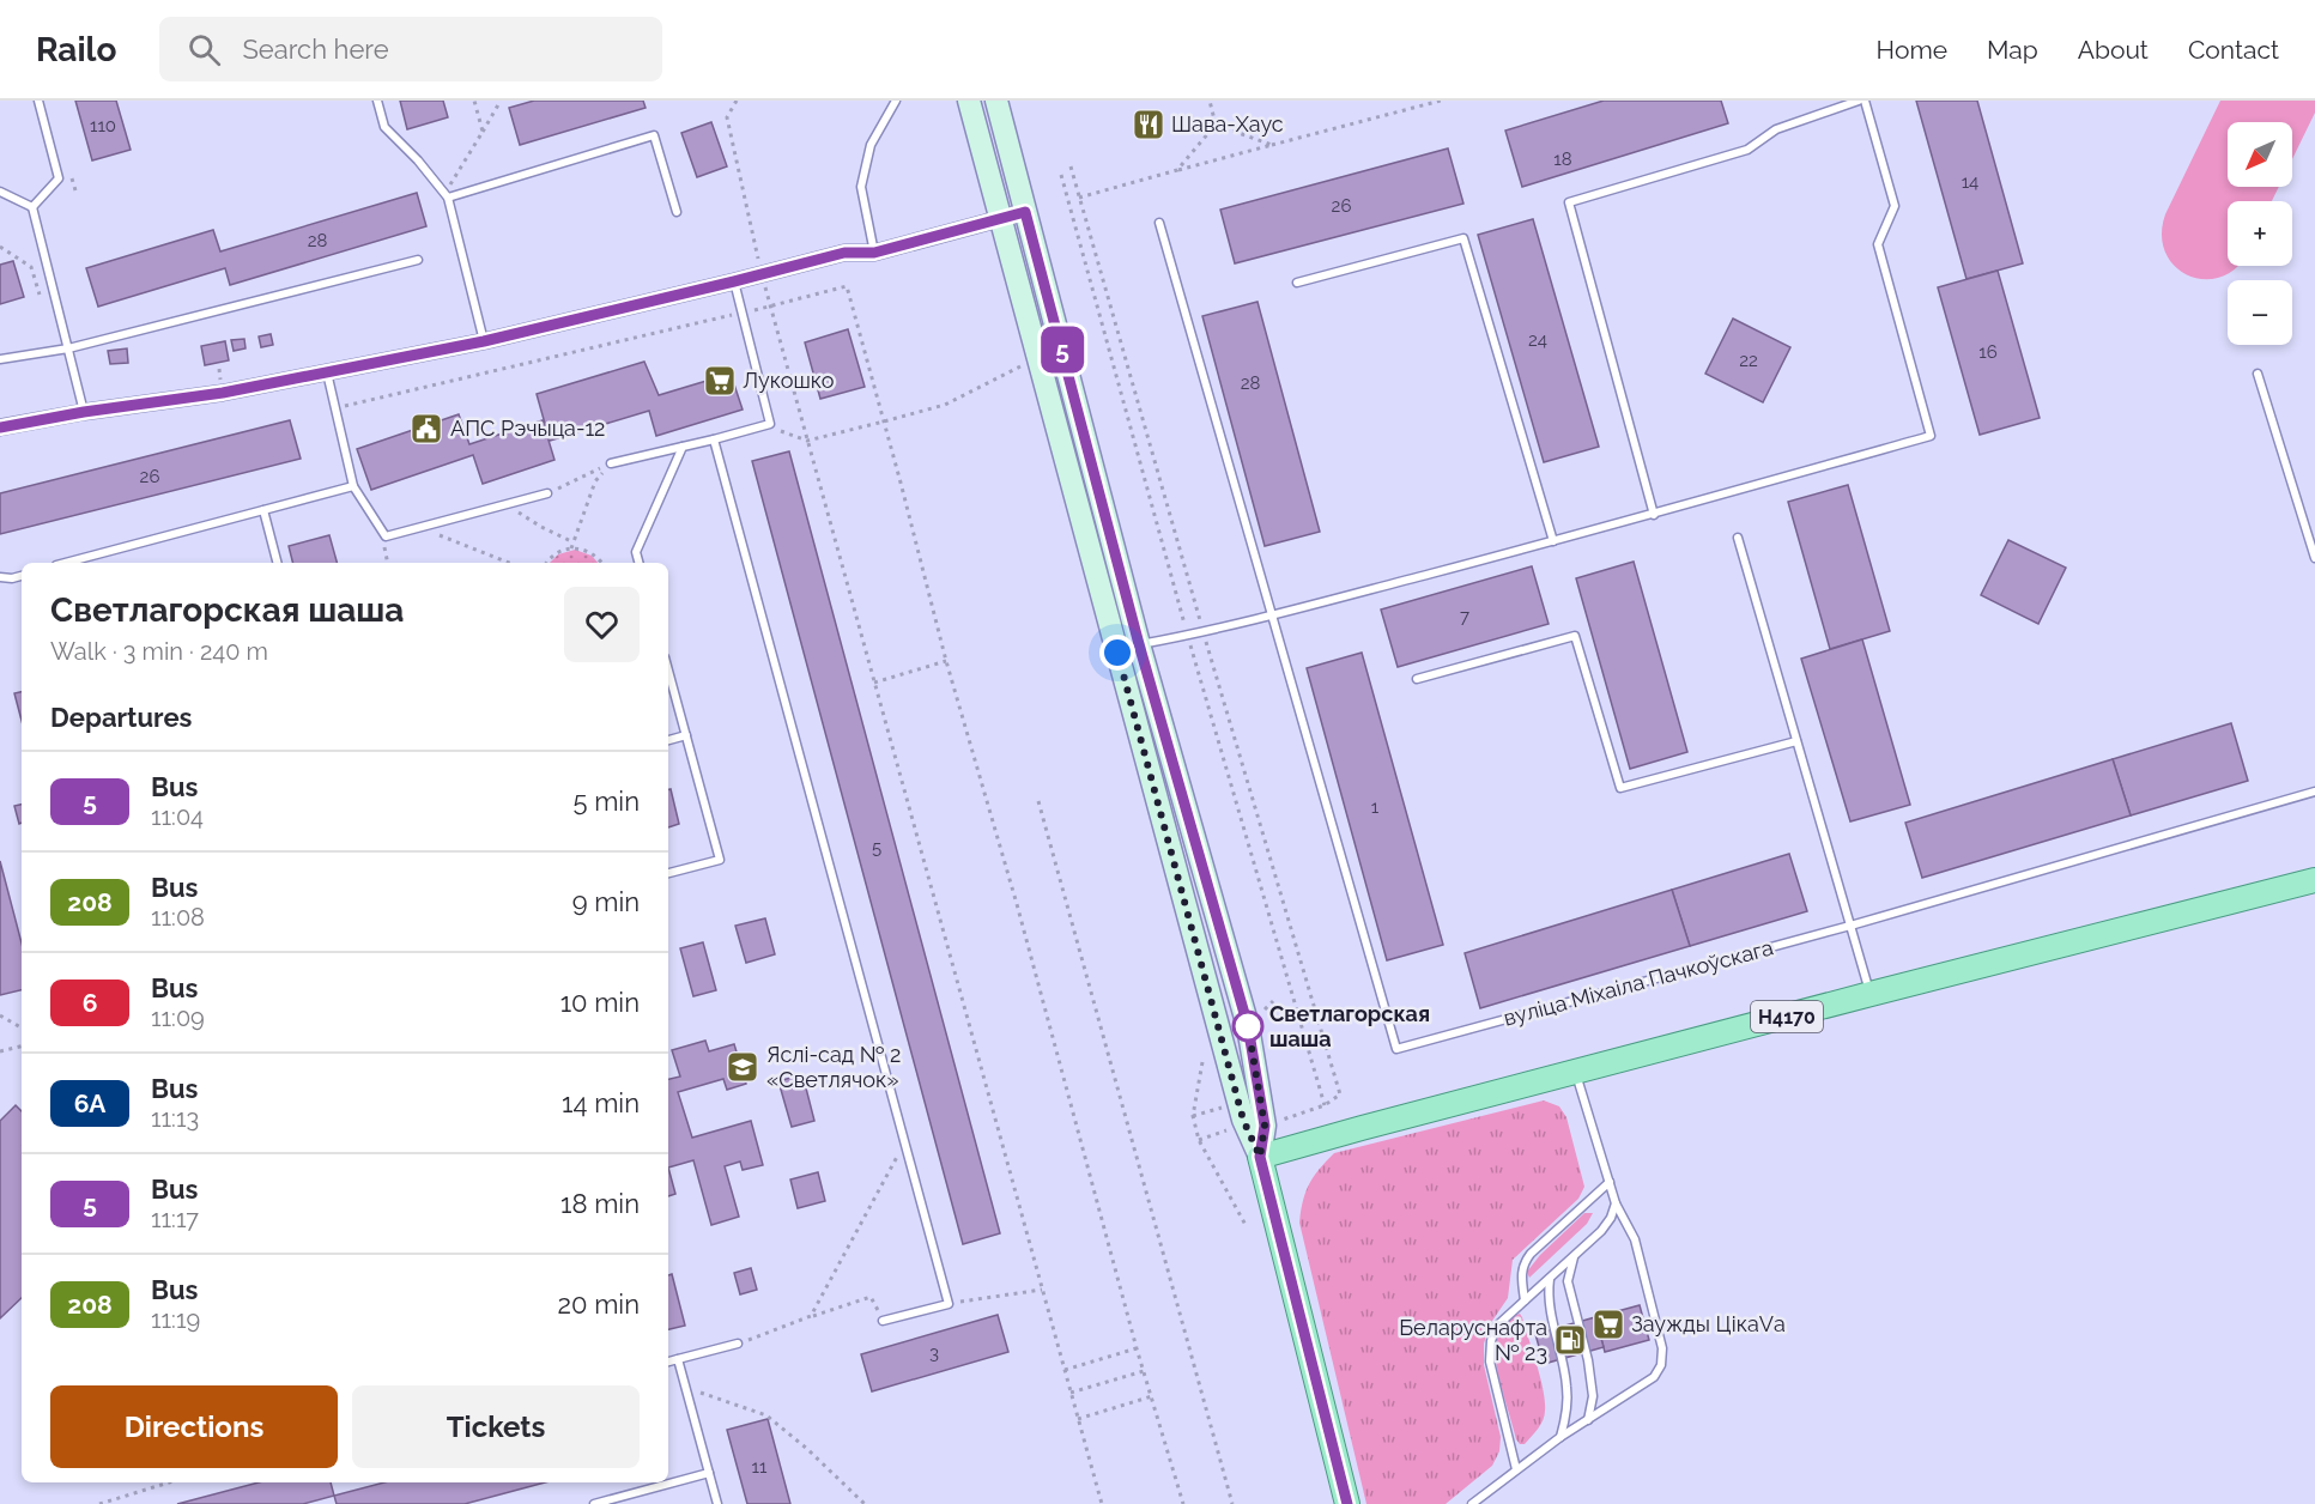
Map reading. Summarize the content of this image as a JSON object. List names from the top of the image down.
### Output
{
  "streets": {
    "main road": ["Н4170"],
    "lane": ["вуліца Міхаіла Пачкоўскага"]
  },
  "places": {
    "restaurant": ["Шава-Хаус"],
    "supermarket": ["Лукошко", "Заужды ЦікаVа"],
    "public building": ["АПС Рэчыца-12"],
    "other": ["Светлагорская шаша"],
    "school or university": ["Яслі-сад № 2 «Светлячок»"],
    "fuel station": ["Беларуснафта № 23"]
  },
  "lines": ["bus line 5"],
  "house_numbers": [
    "110",
    "18",
    "14",
    "26",
    "28",
    "24",
    "16",
    "22",
    "28",
    "26",
    "7",
    "1",
    "5",
    "3",
    "11"
  ],
  "north": "bottom left",
  "page": {
    "header": "Railo",
    "search": "Search here",
    "nav": [
      "Home",
      "Map",
      "About",
      "Contact"
    ],
    "on_map": "5",
    "map_buttons": ["+", "−"],
    "heading": [
      ["Светлагорская шаша", "Walk · 3 min · 240 m"],
      "Departures"
    ],
    "list": [
      {
        "mark": "5",
        "name": "Bus",
        "note": "11:04",
        "value": "5 min"
      },
      {
        "mark": "208",
        "name": "Bus",
        "note": "11:08",
        "value": "9 min"
      },
      {
        "mark": "6",
        "name": "Bus",
        "note": "11:09",
        "value": "10 min"
      },
      {
        "mark": "6А",
        "name": "Bus",
        "note": "11:13",
        "value": "14 min"
      },
      {
        "mark": "5",
        "name": "Bus",
        "note": "11:17",
        "value": "18 min"
      },
      {
        "mark": "208",
        "name": "Bus",
        "note": "11:19",
        "value": "20 min"
      }
    ],
    "buttons": ["Directions", "Tickets"]
  }
}
